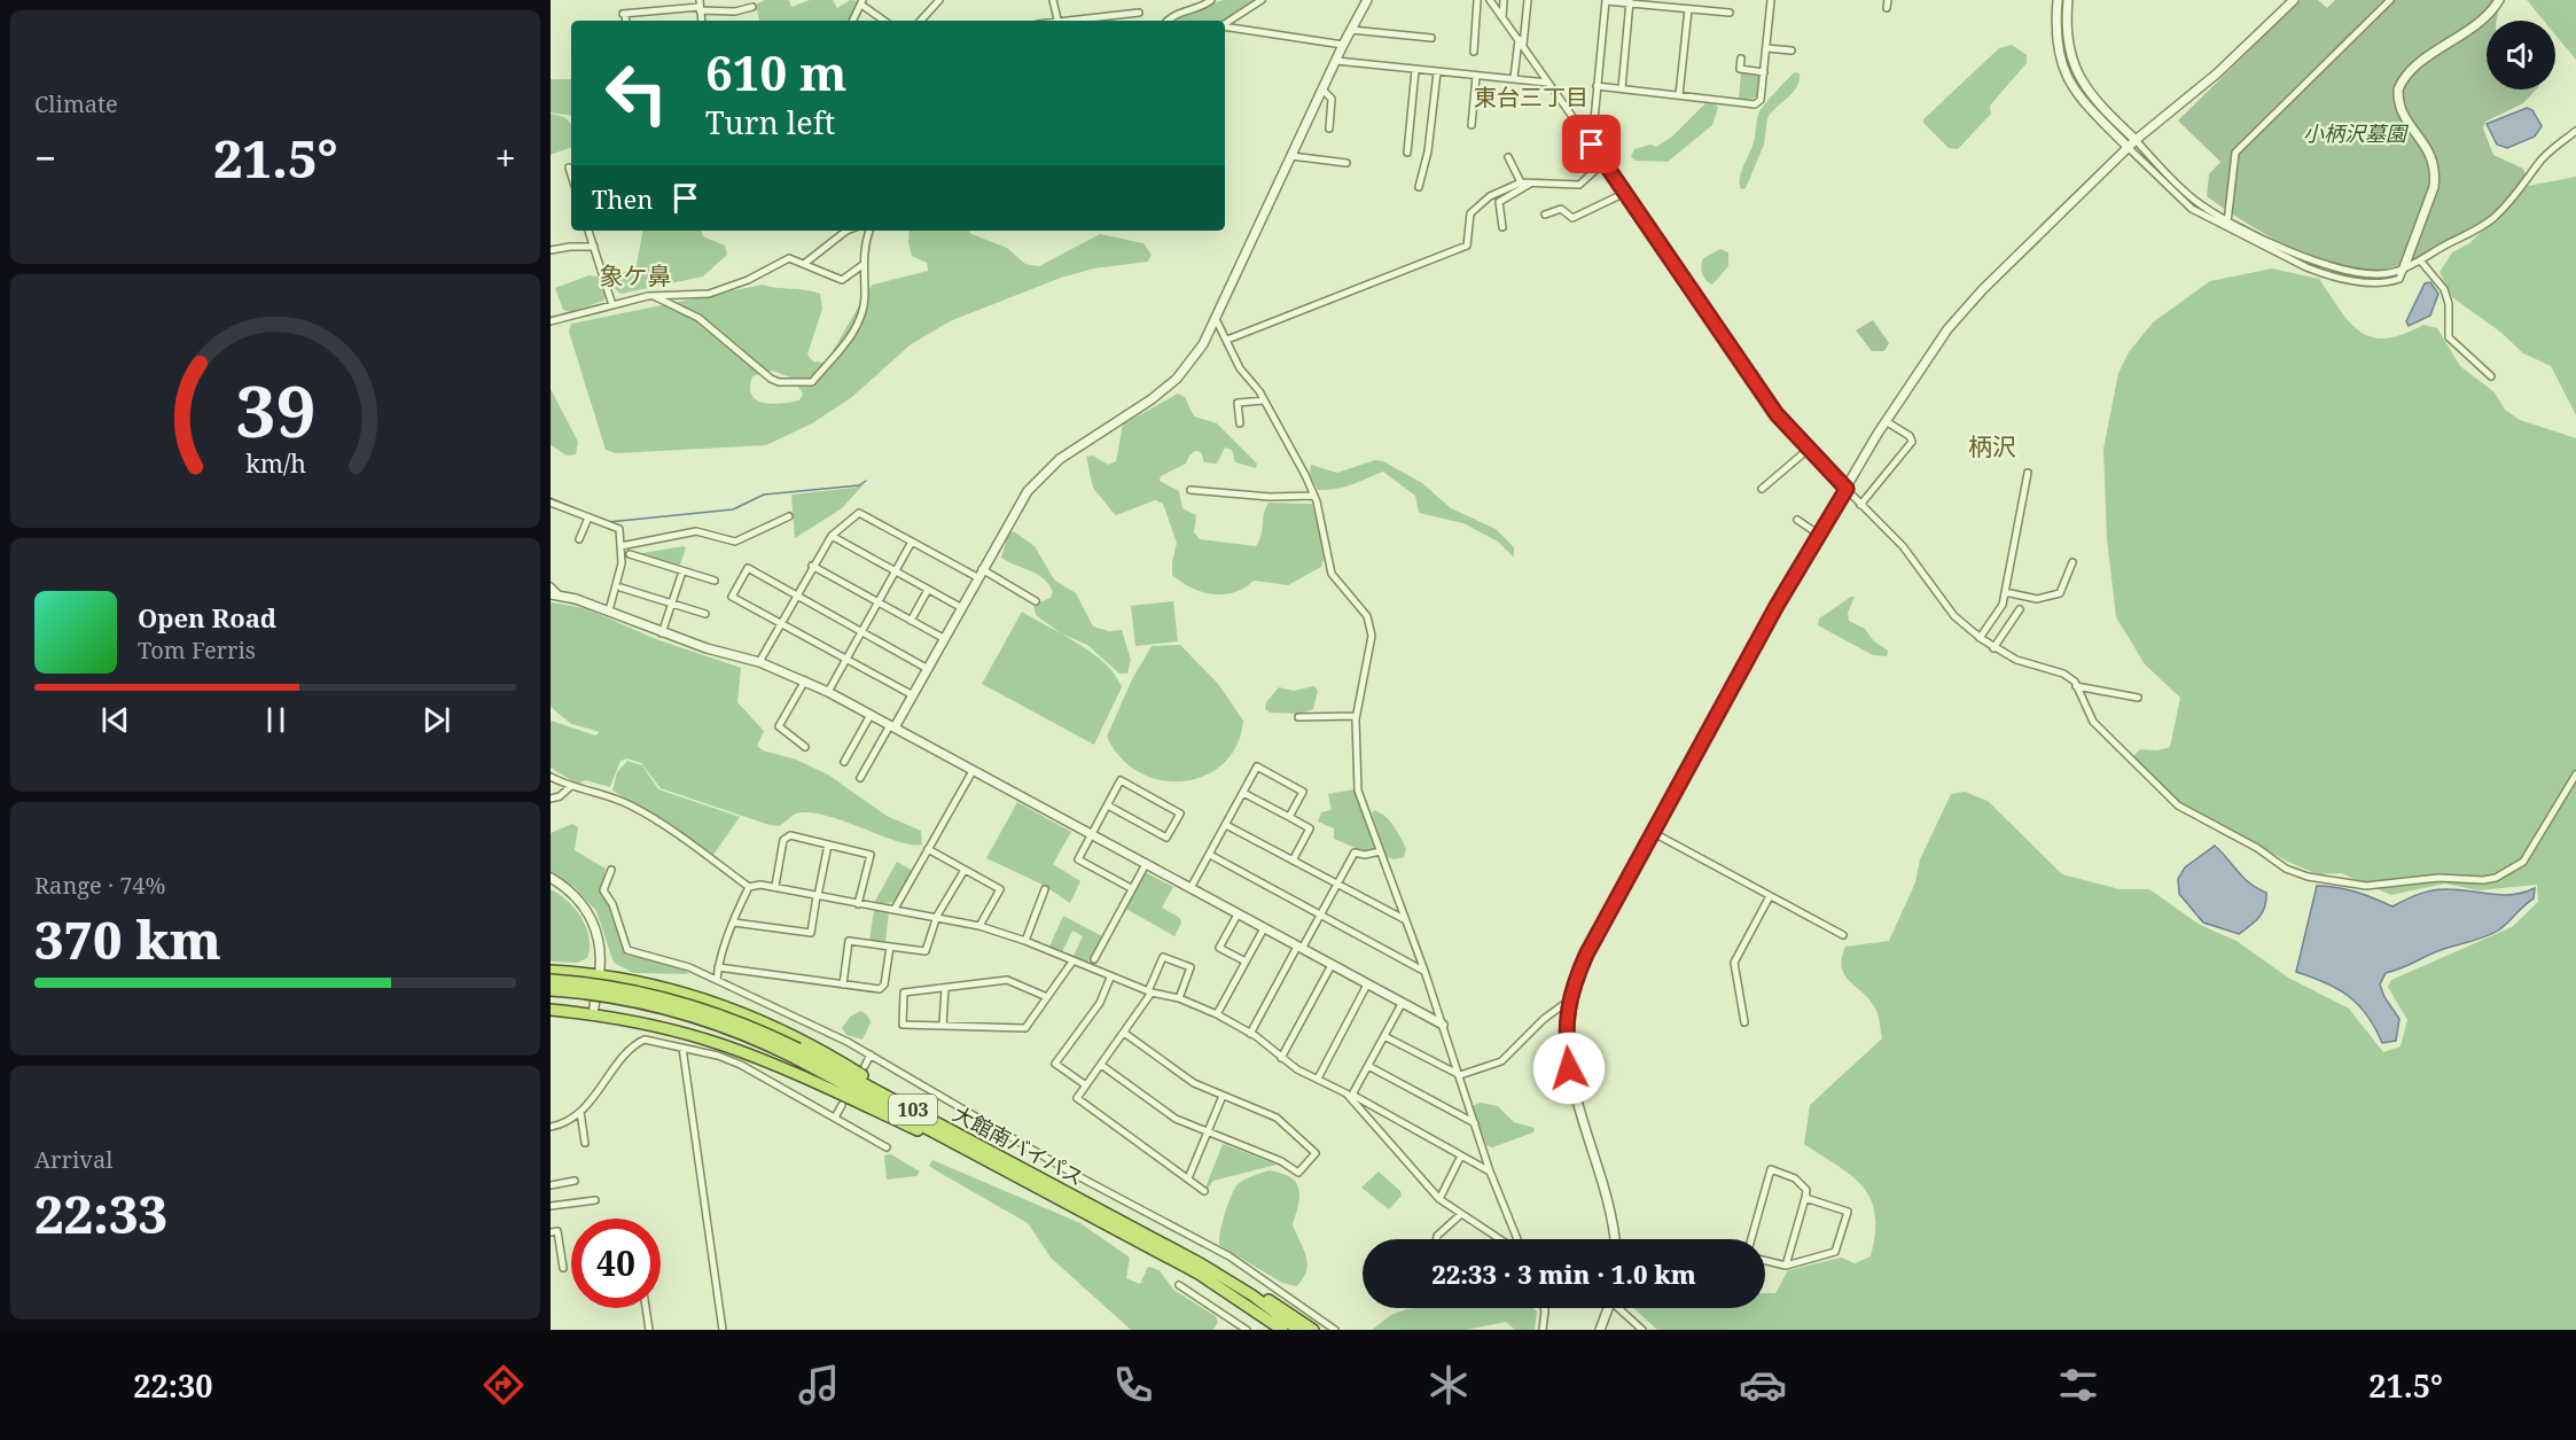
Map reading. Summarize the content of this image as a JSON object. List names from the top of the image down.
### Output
{
  "streets": {
    "highway": ["103", "大館南バイパス"]
  },
  "districts": ["東台三丁目", "象ケ鼻", "柄沢"],
  "parks": ["小柄沢墓園"],
  "page": {
    "tile": [
      "Climate",
      ["Range · 74%", "370 km"],
      ["Arrival", "22:33"]
    ],
    "turn": ["610 m", "Turn left"],
    "heat": ["−", "21.5°", "+"],
    "then": "Then",
    "song": ["Open Road", "Tom Ferris"],
    "limit": "40",
    "trip": "22:33 · 3 min · 1.0 km",
    "tabs": ["22:30", "21.5°"],
    "gauge": ["39", "km/h"]
  }
}
